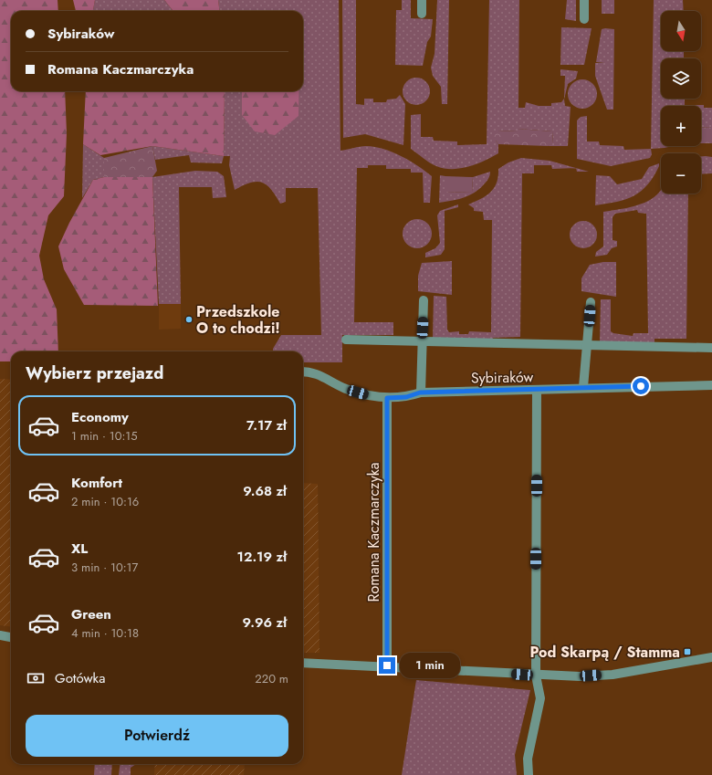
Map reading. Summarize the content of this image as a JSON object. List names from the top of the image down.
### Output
{
  "streets": {
    "street": ["Sybiraków", "Romana Kaczmarczyka"]
  },
  "crossings": [
    ["Sybiraków", "Romana Kaczmarczyka"]
  ],
  "places": {
    "other": ["Przedszkole O to chodzi!"],
    "transit": ["Pod Skarpą / Stamma"]
  },
  "north": "bottom",
  "page": {
    "map_buttons": ["+", "−"],
    "banner": ["Sybiraków", "Romana Kaczmarczyka"],
    "heading": "Wybierz przejazd",
    "list": [
      {
        "name": "Economy",
        "note": "1 min · 10:15",
        "value": "7.17 zł"
      },
      {
        "name": "Komfort",
        "note": "2 min · 10:16",
        "value": "9.68 zł"
      },
      {
        "name": "XL",
        "note": "3 min · 10:17",
        "value": "12.19 zł"
      },
      {
        "name": "Green",
        "note": "4 min · 10:18",
        "value": "9.96 zł"
      }
    ],
    "bubble": "1 min",
    "pay": ["Gotówka", "220 m"],
    "buttons": "Potwierdź"
  }
}
